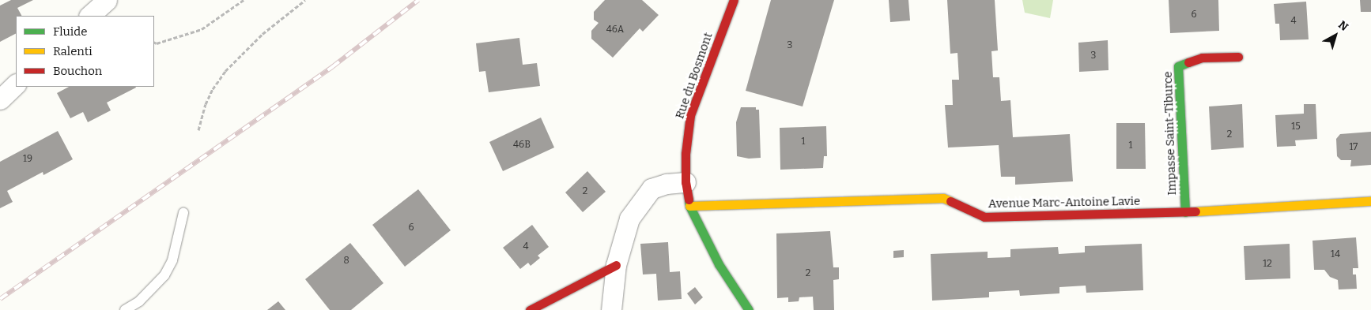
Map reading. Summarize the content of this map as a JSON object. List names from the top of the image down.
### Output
{
  "streets": {
    "street": ["Rue du Bosmont", "Impasse Saint-Tiburce", "Avenue Marc-Antoine Lavie"]
  },
  "crossings": [
    ["Rue du Bosmont", "Avenue Marc-Antoine Lavie"],
    ["Impasse Saint-Tiburce", "Avenue Marc-Antoine Lavie"]
  ],
  "house_numbers": [
    "6",
    "4",
    "46A",
    "3",
    "3",
    "15",
    "2",
    "1",
    "46B",
    "1",
    "17",
    "19",
    "2",
    "6",
    "4",
    "14",
    "8",
    "12",
    "2"
  ],
  "legend": ["Fluide", "Ralenti", "Bouchon"],
  "north": "top right"
}
